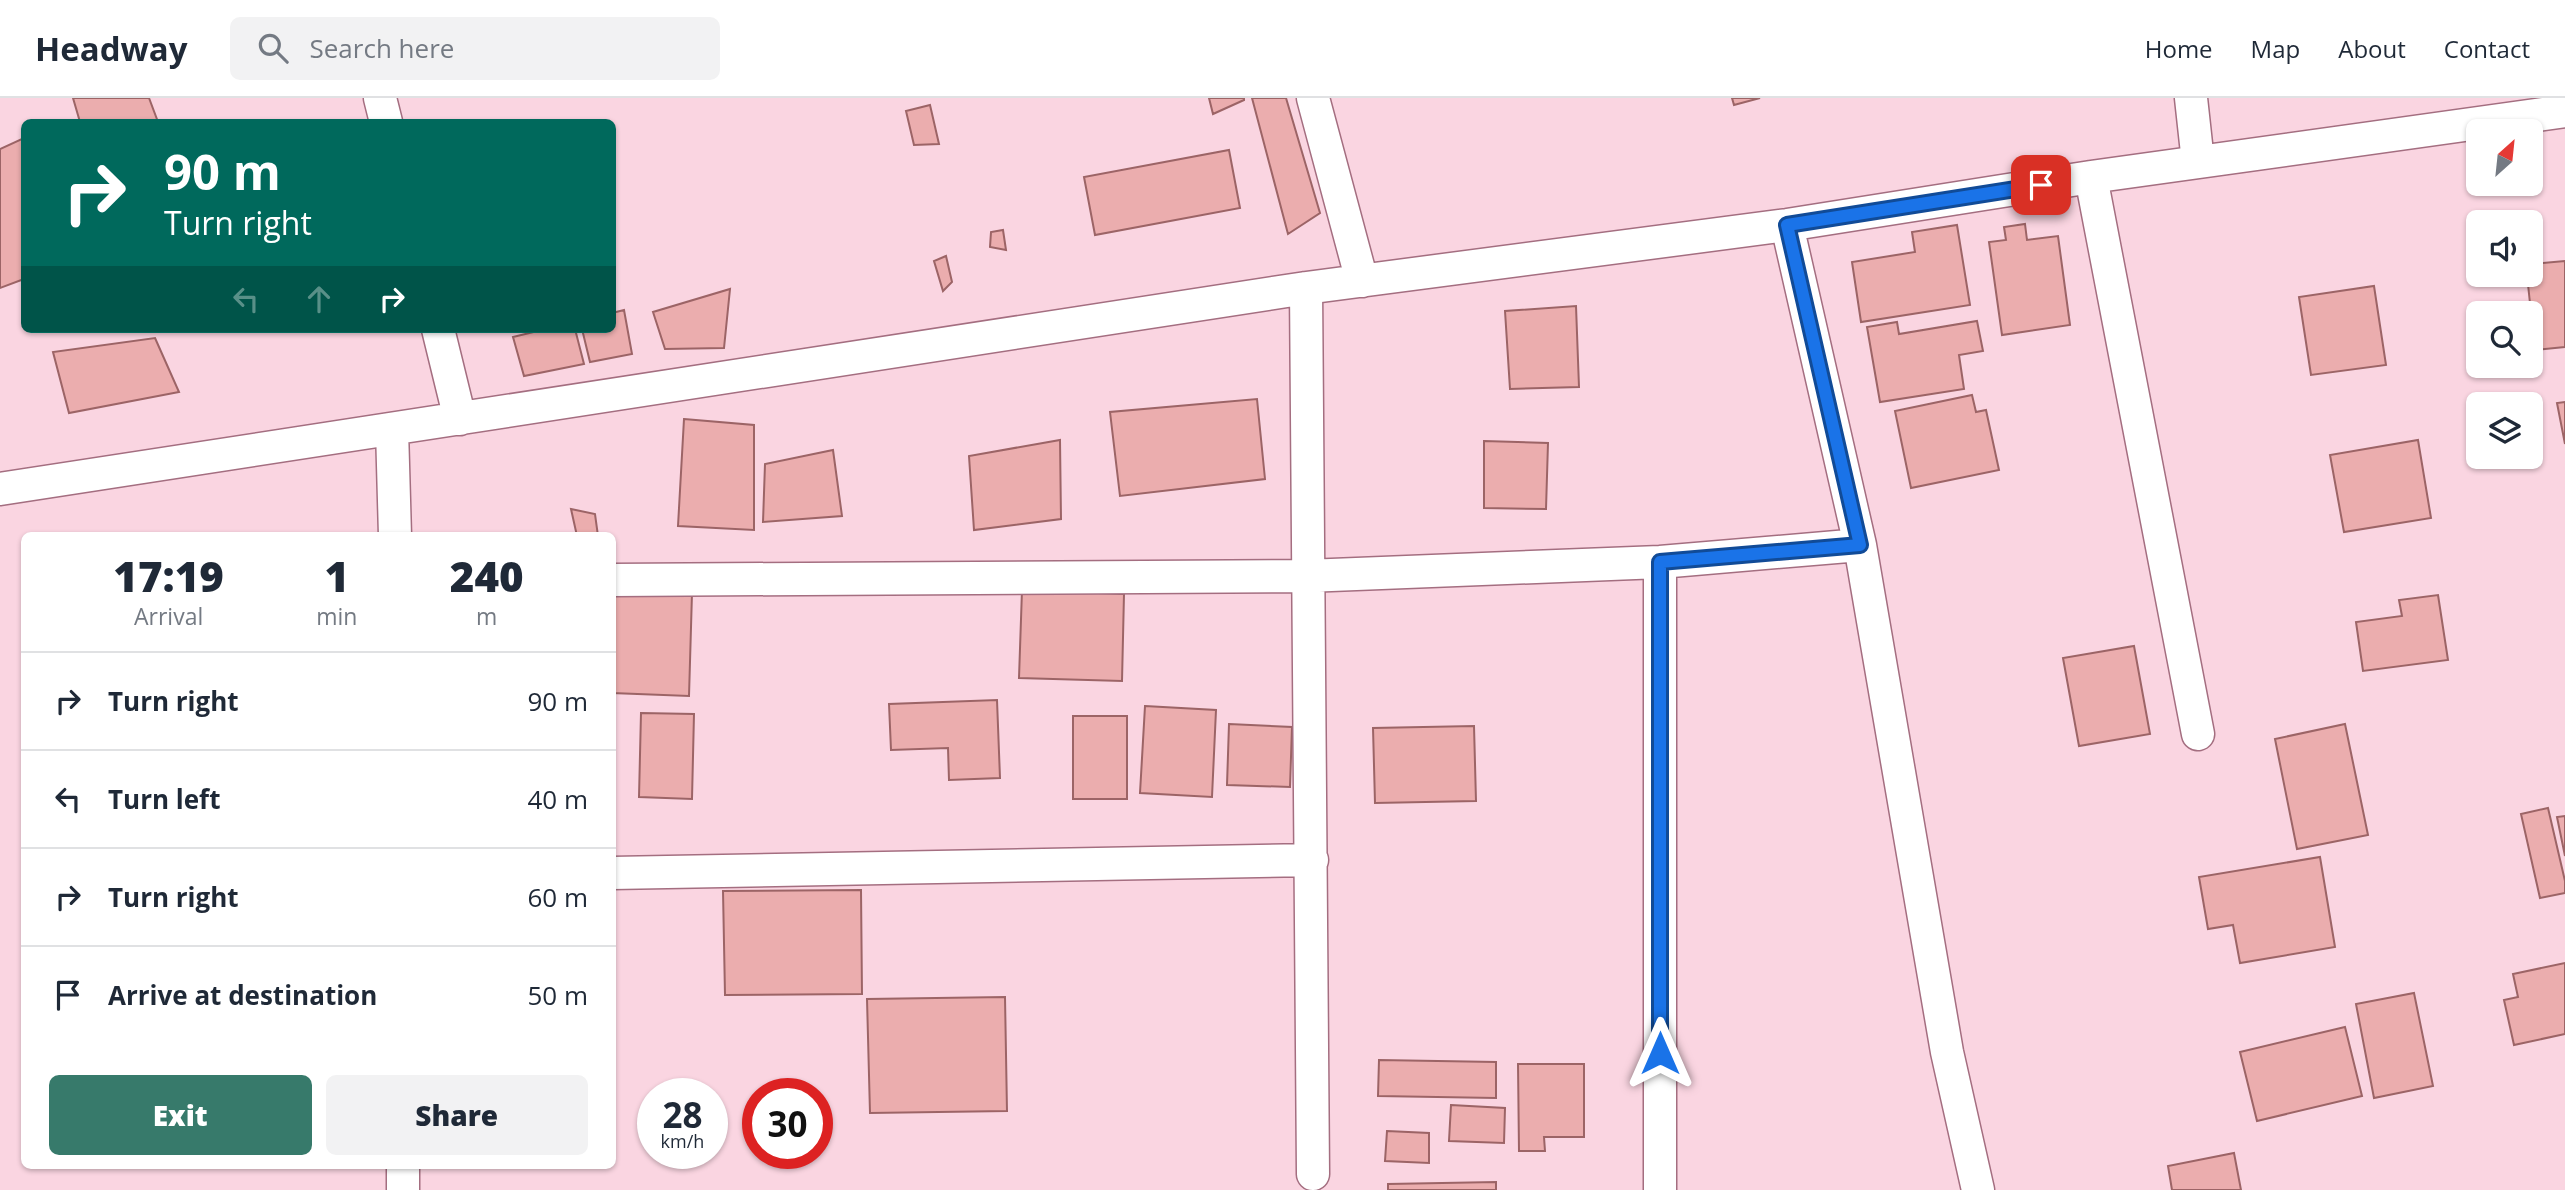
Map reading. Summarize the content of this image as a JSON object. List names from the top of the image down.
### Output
{
  "north": "top right",
  "page": {
    "header": "Headway",
    "search": "Search here",
    "nav": [
      "Home",
      "Map",
      "About",
      "Contact"
    ],
    "turn": ["90 m", "Turn right"],
    "eta": [
      "17:19",
      "Arrival",
      "1",
      "min",
      "240",
      "m"
    ],
    "list": [
      {
        "name": "Turn right",
        "value": "90 m"
      },
      {
        "name": "Turn left",
        "value": "40 m"
      },
      {
        "name": "Turn right",
        "value": "60 m"
      },
      {
        "name": "Arrive at destination",
        "value": "50 m"
      }
    ],
    "buttons": ["Exit", "Share"],
    "speed": "28 km/h",
    "limit": "30"
  }
}
